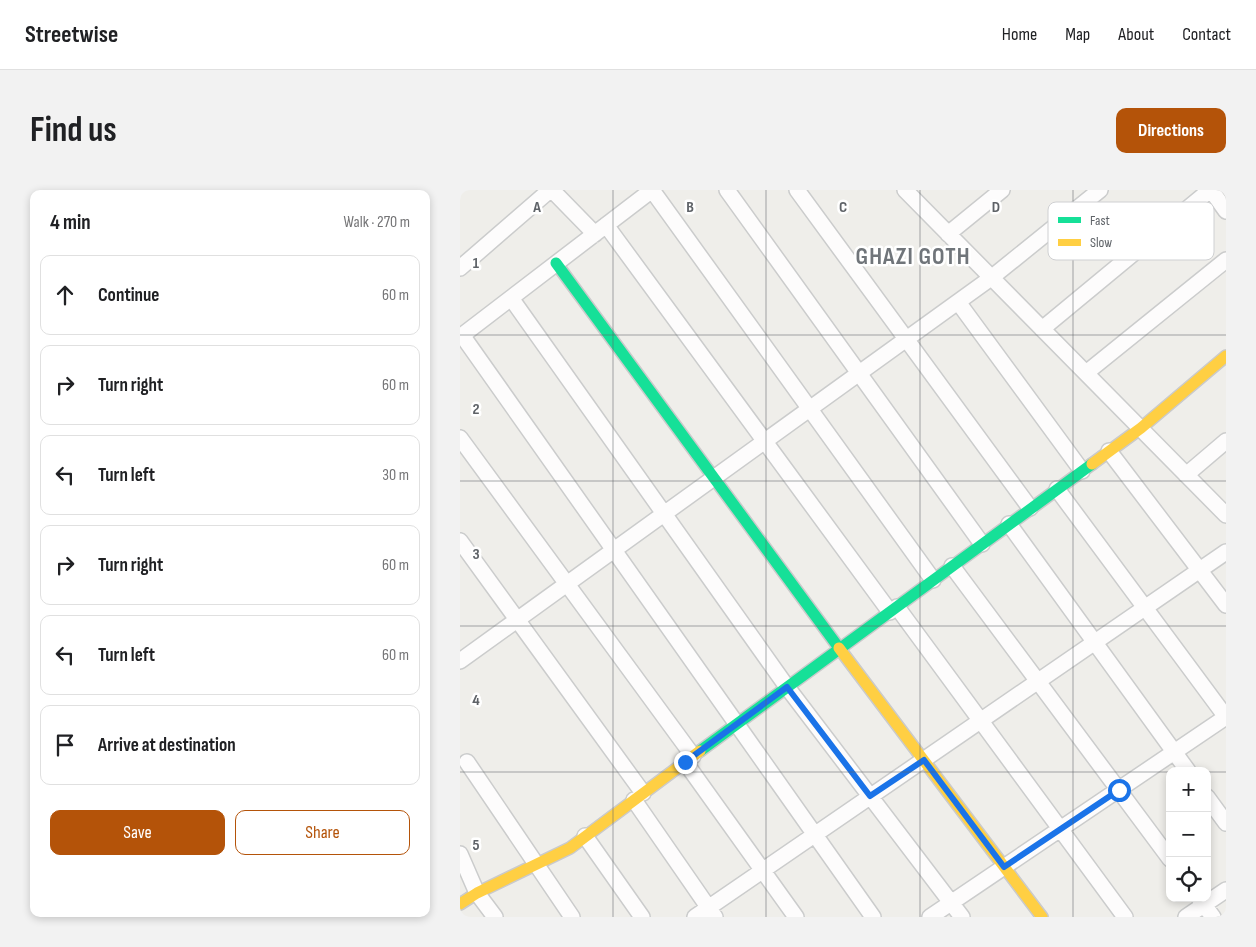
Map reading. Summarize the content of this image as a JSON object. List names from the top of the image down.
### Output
{
  "districts": ["GHAZI GOTH"],
  "legend": ["Fast", "Slow"],
  "page": {
    "header": "Streetwise",
    "nav": [
      "Home",
      "Map",
      "About",
      "Contact"
    ],
    "buttons": [
      "Directions",
      ["Save", "Share"]
    ],
    "title": "Find us",
    "heading": ["4 min", "Walk · 270 m"],
    "list": [
      ["Continue", "60 m"],
      ["Turn right", "60 m"],
      ["Turn left", "30 m"],
      ["Turn right", "60 m"],
      ["Turn left", "60 m"],
      "Arrive at destination"
    ],
    "map_buttons": ["+", "−"]
  },
  "grid": {
    "columns": [
      "A",
      "B",
      "C",
      "D"
    ],
    "rows": [
      "1",
      "2",
      "3",
      "4",
      "5"
    ]
  }
}
